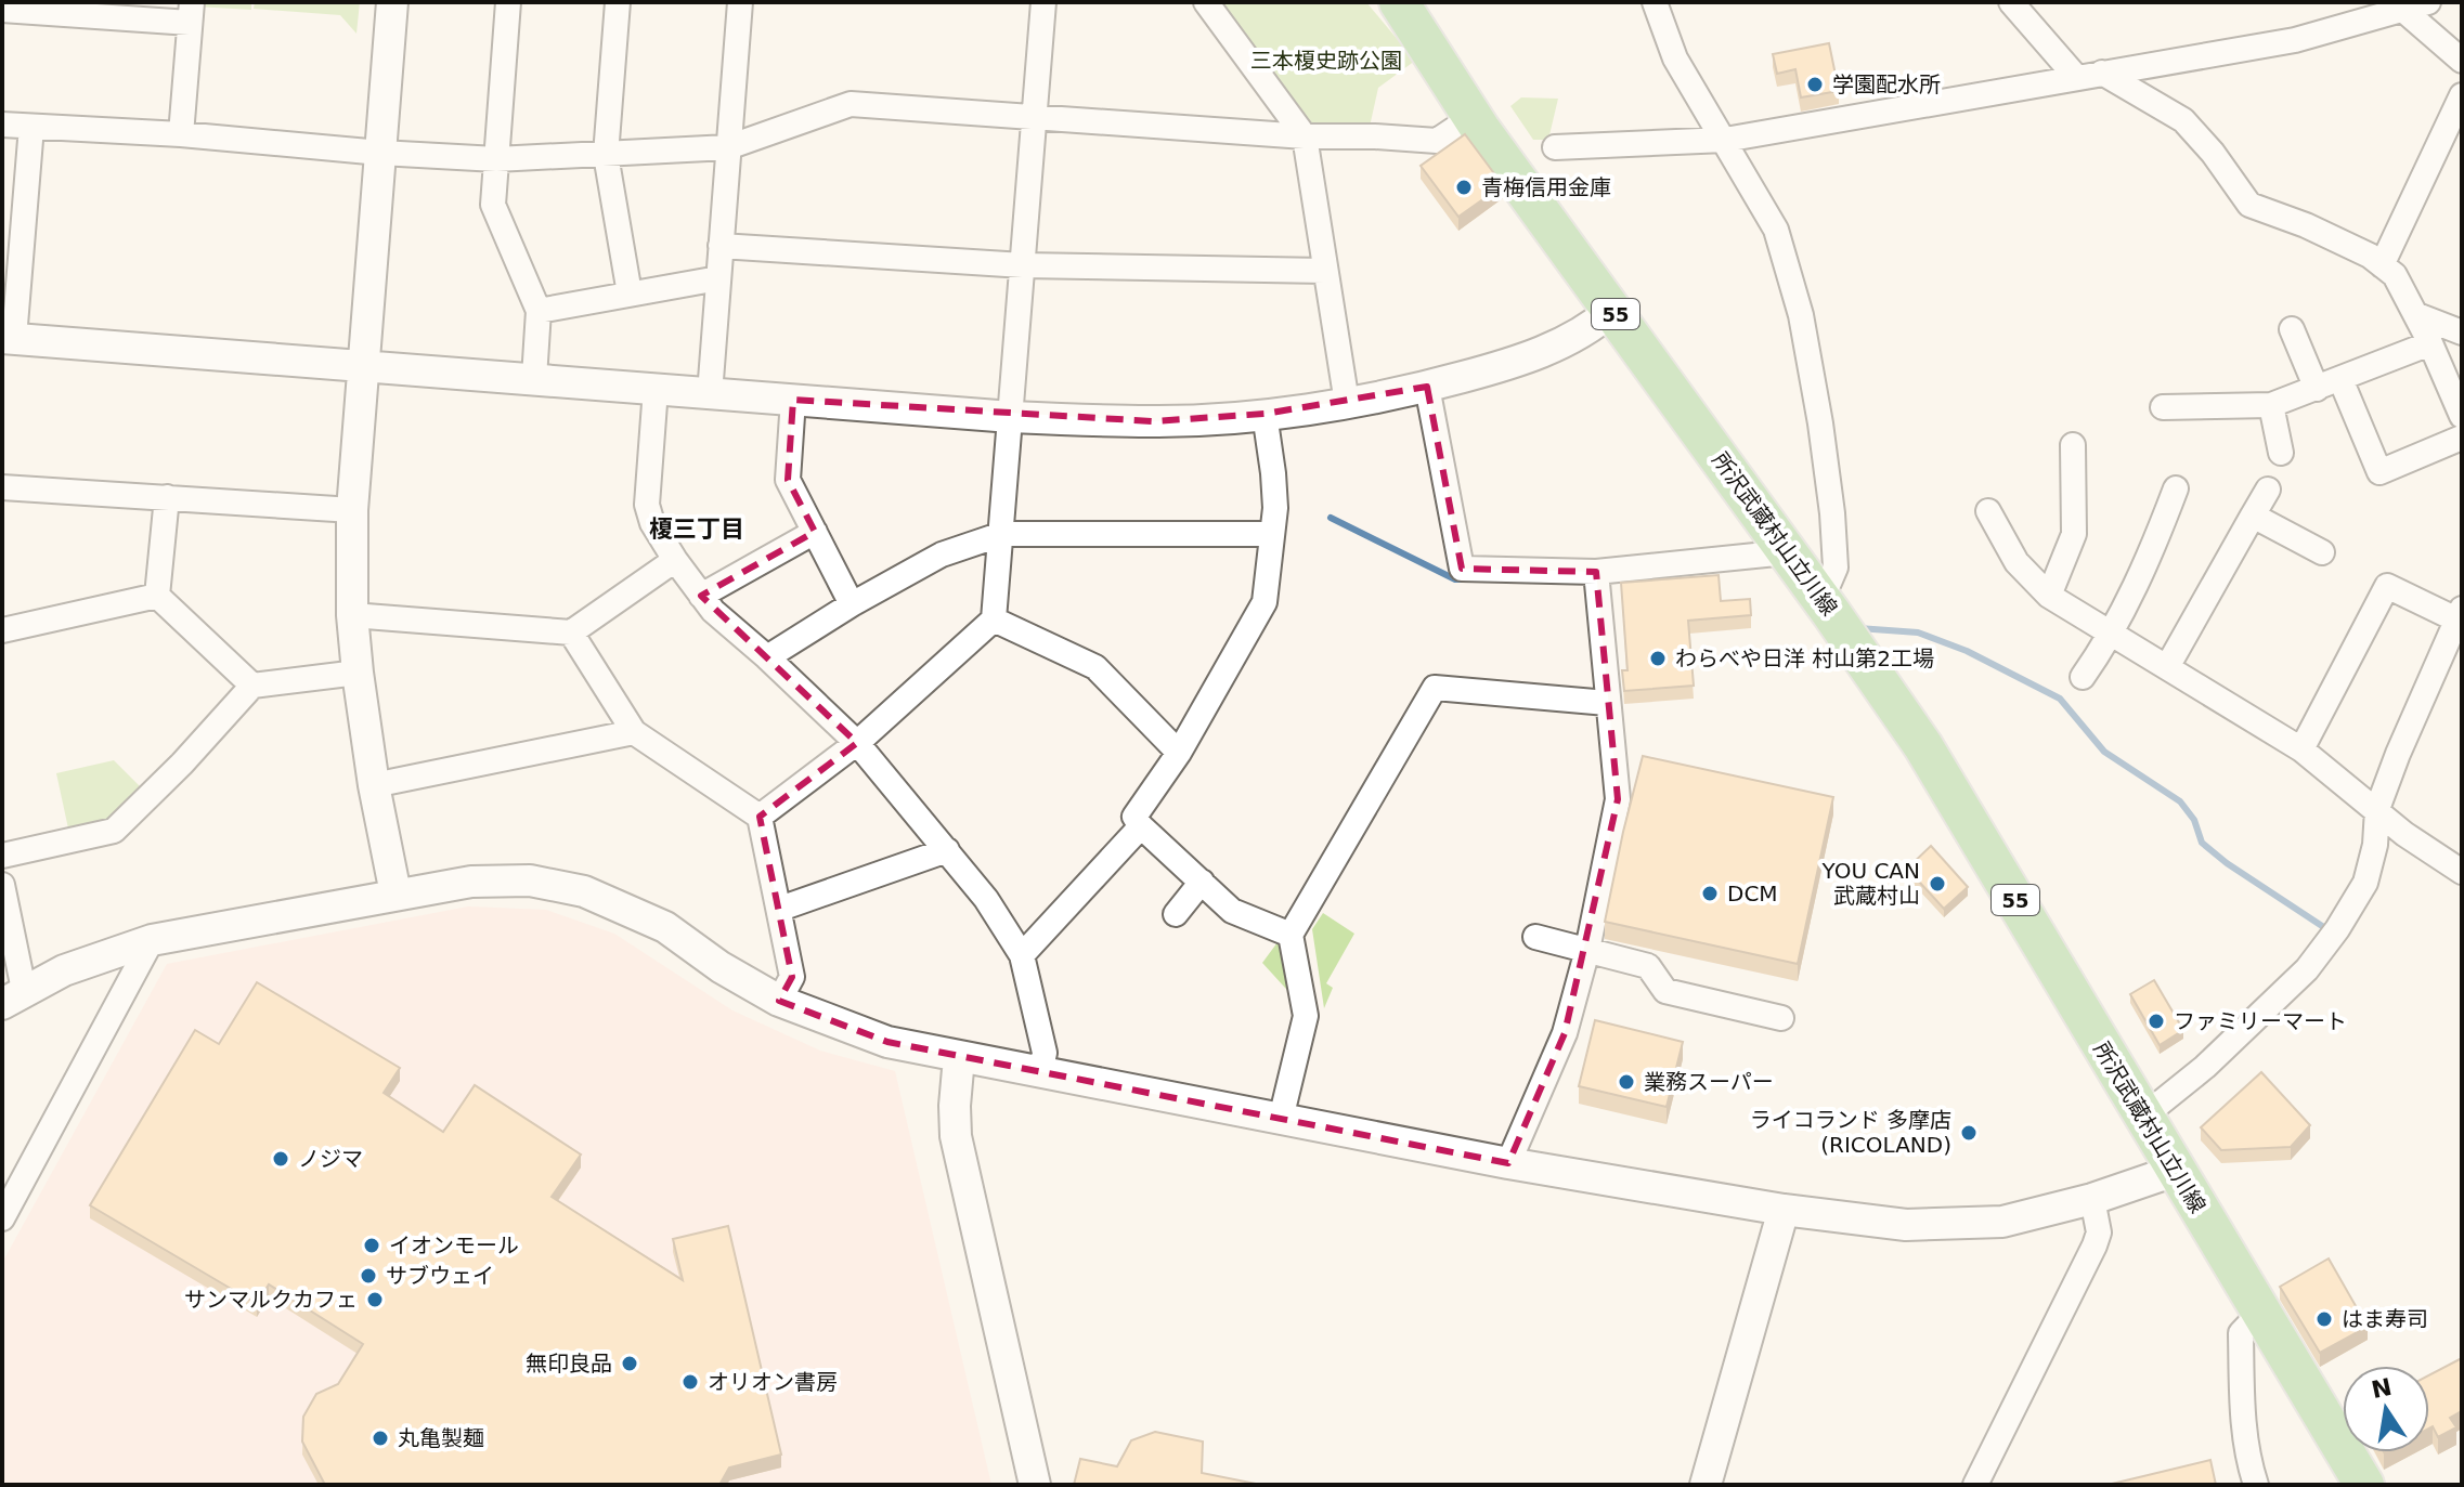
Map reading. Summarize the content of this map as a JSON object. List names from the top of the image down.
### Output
{
  "streets": {
    "main road": ["55", "所沢武蔵村山立川線"]
  },
  "districts": ["榎三丁目"],
  "parks": ["三本榎史跡公園"],
  "places": [
    "学園配水所",
    "青梅信用金庫",
    "わらべや日洋 村山第2工場",
    "YOU CAN 武蔵村山",
    "DCM",
    "ファミリーマート",
    "業務スーパー",
    "ライコランド 多摩店 (RICOLAND)",
    "ノジマ",
    "イオンモール",
    "サブウェイ",
    "サンマルクカフェ",
    "はま寿司",
    "無印良品",
    "オリオン書房",
    "丸亀製麺"
  ],
  "north": "top"
}
